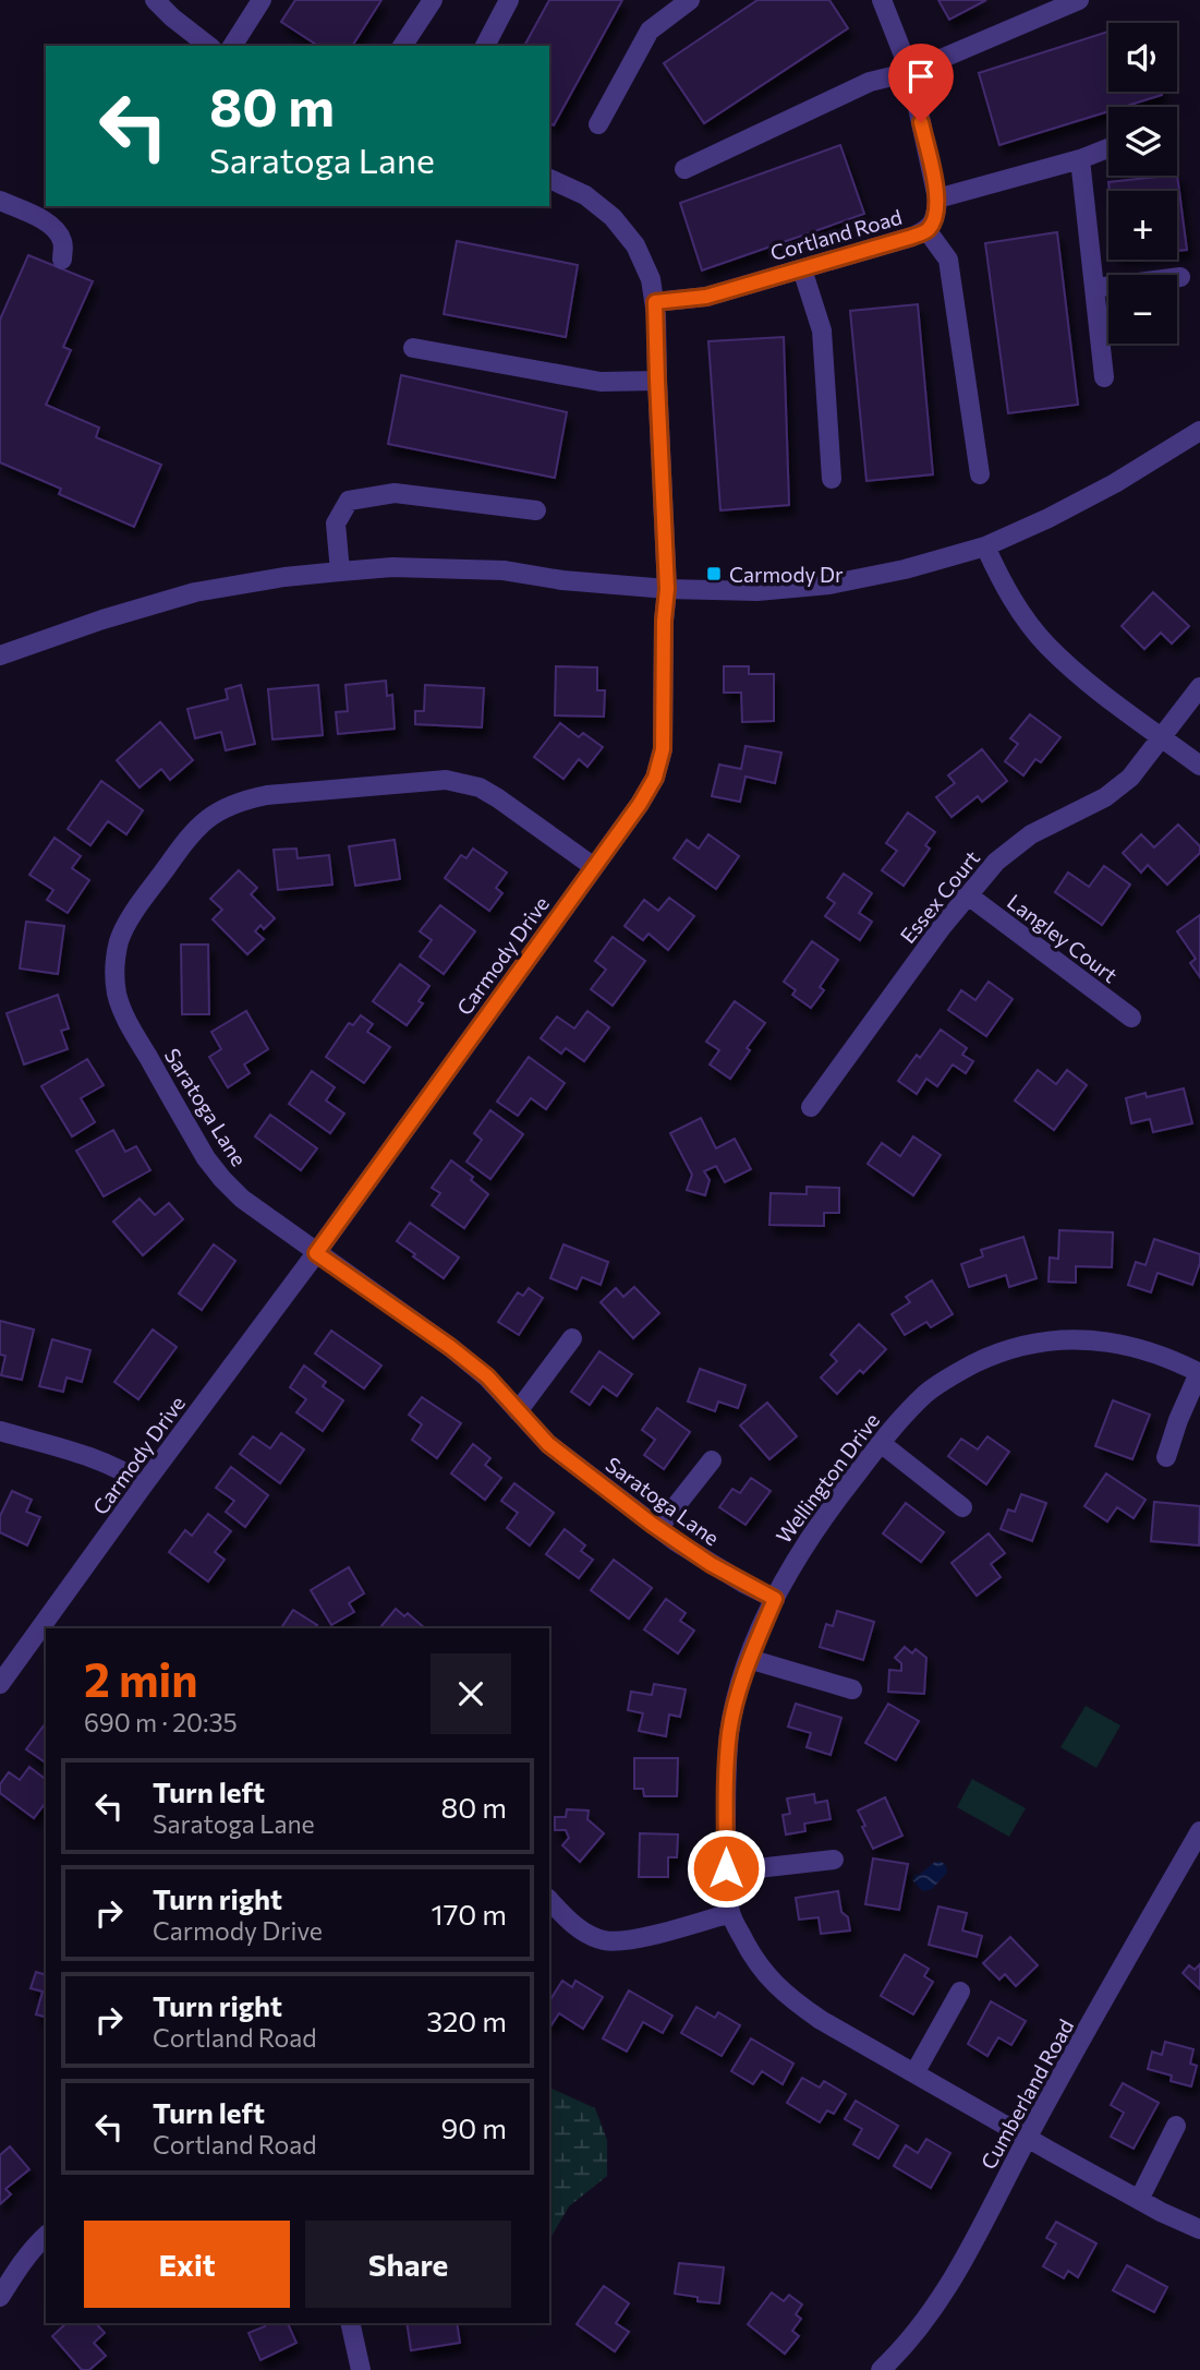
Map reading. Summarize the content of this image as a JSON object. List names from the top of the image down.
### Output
{
  "streets": {
    "street": [
      "Cortland Road",
      "Essex Court",
      "Langley Court",
      "Carmody Drive",
      "Saratoga Lane",
      "Wellington Drive",
      "Cumberland Road"
    ]
  },
  "crossings": [
    ["Cortland Road", "Carmody Drive"],
    ["Essex Court", "Langley Court"],
    ["Carmody Drive", "Saratoga Lane"],
    ["Saratoga Lane", "Wellington Drive"],
    ["Wellington Drive", "Cumberland Road"]
  ],
  "places": {
    "transit": ["Carmody Dr"]
  },
  "page": {
    "map_buttons": ["+", "−"],
    "turn": ["80 m", "Saratoga Lane"],
    "heading": ["2 min", "690 m · 20:35"],
    "list": [
      {
        "name": "Turn left",
        "note": "Saratoga Lane",
        "value": "80 m"
      },
      {
        "name": "Turn right",
        "note": "Carmody Drive",
        "value": "170 m"
      },
      {
        "name": "Turn right",
        "note": "Cortland Road",
        "value": "320 m"
      },
      {
        "name": "Turn left",
        "note": "Cortland Road",
        "value": "90 m"
      }
    ],
    "buttons": ["Exit", "Share"]
  }
}
